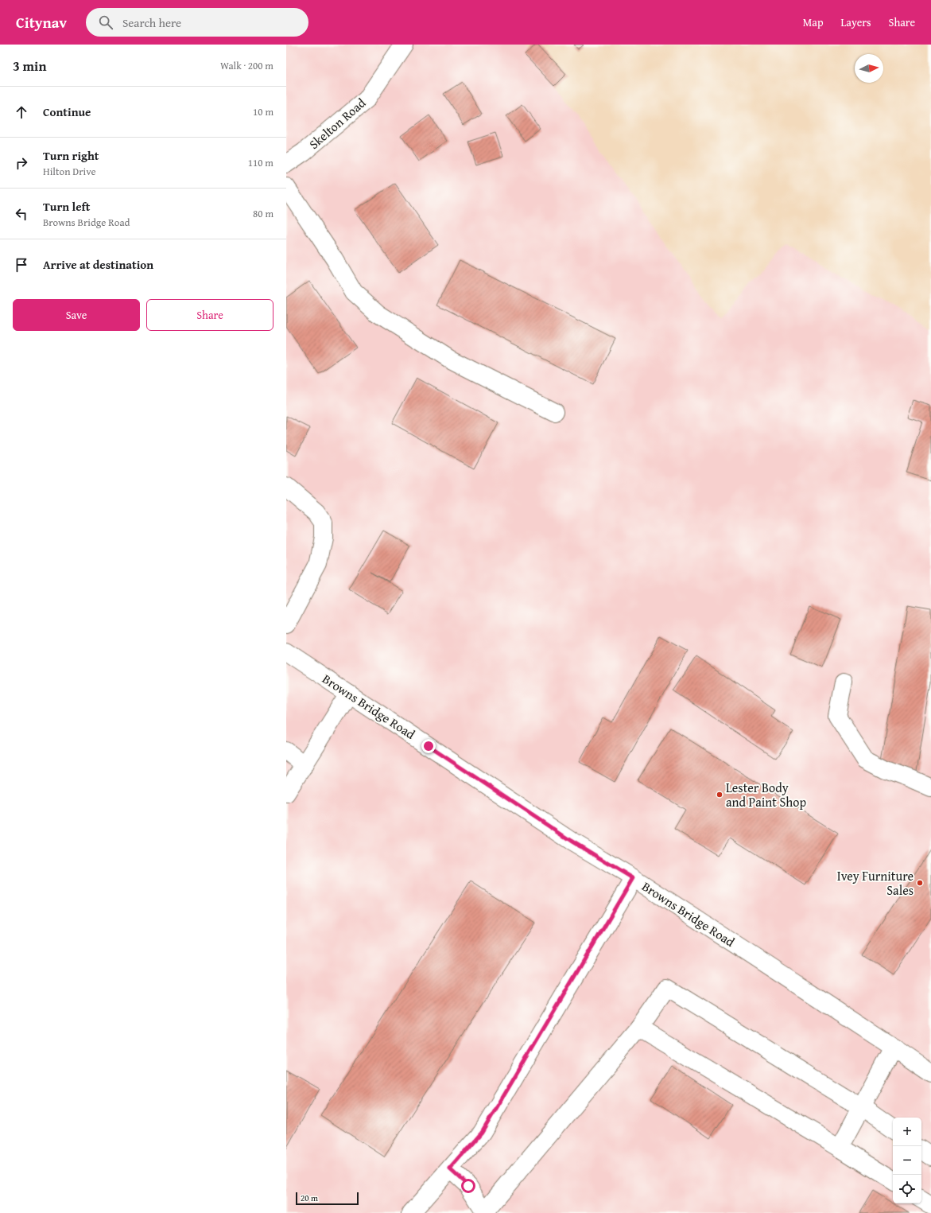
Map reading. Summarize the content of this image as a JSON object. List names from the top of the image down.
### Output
{
  "streets": {
    "street": ["Skelton Road", "Browns Bridge Road"]
  },
  "places": ["Lester Body and Paint Shop", "Ivey Furniture Sales"],
  "scale_bar": "20 m",
  "north": "right",
  "page": {
    "header": "Citynav",
    "search": "Search here",
    "nav": ["Map", "Layers", "Share"],
    "heading": ["3 min", "Walk · 200 m"],
    "list": [
      ["Continue", "10 m"],
      ["Turn right", "Hilton Drive", "110 m"],
      ["Turn left", "Browns Bridge Road", "80 m"],
      "Arrive at destination"
    ],
    "buttons": ["Save", "Share"],
    "map_buttons": ["+", "−"],
    "scale": "20 m"
  }
}
